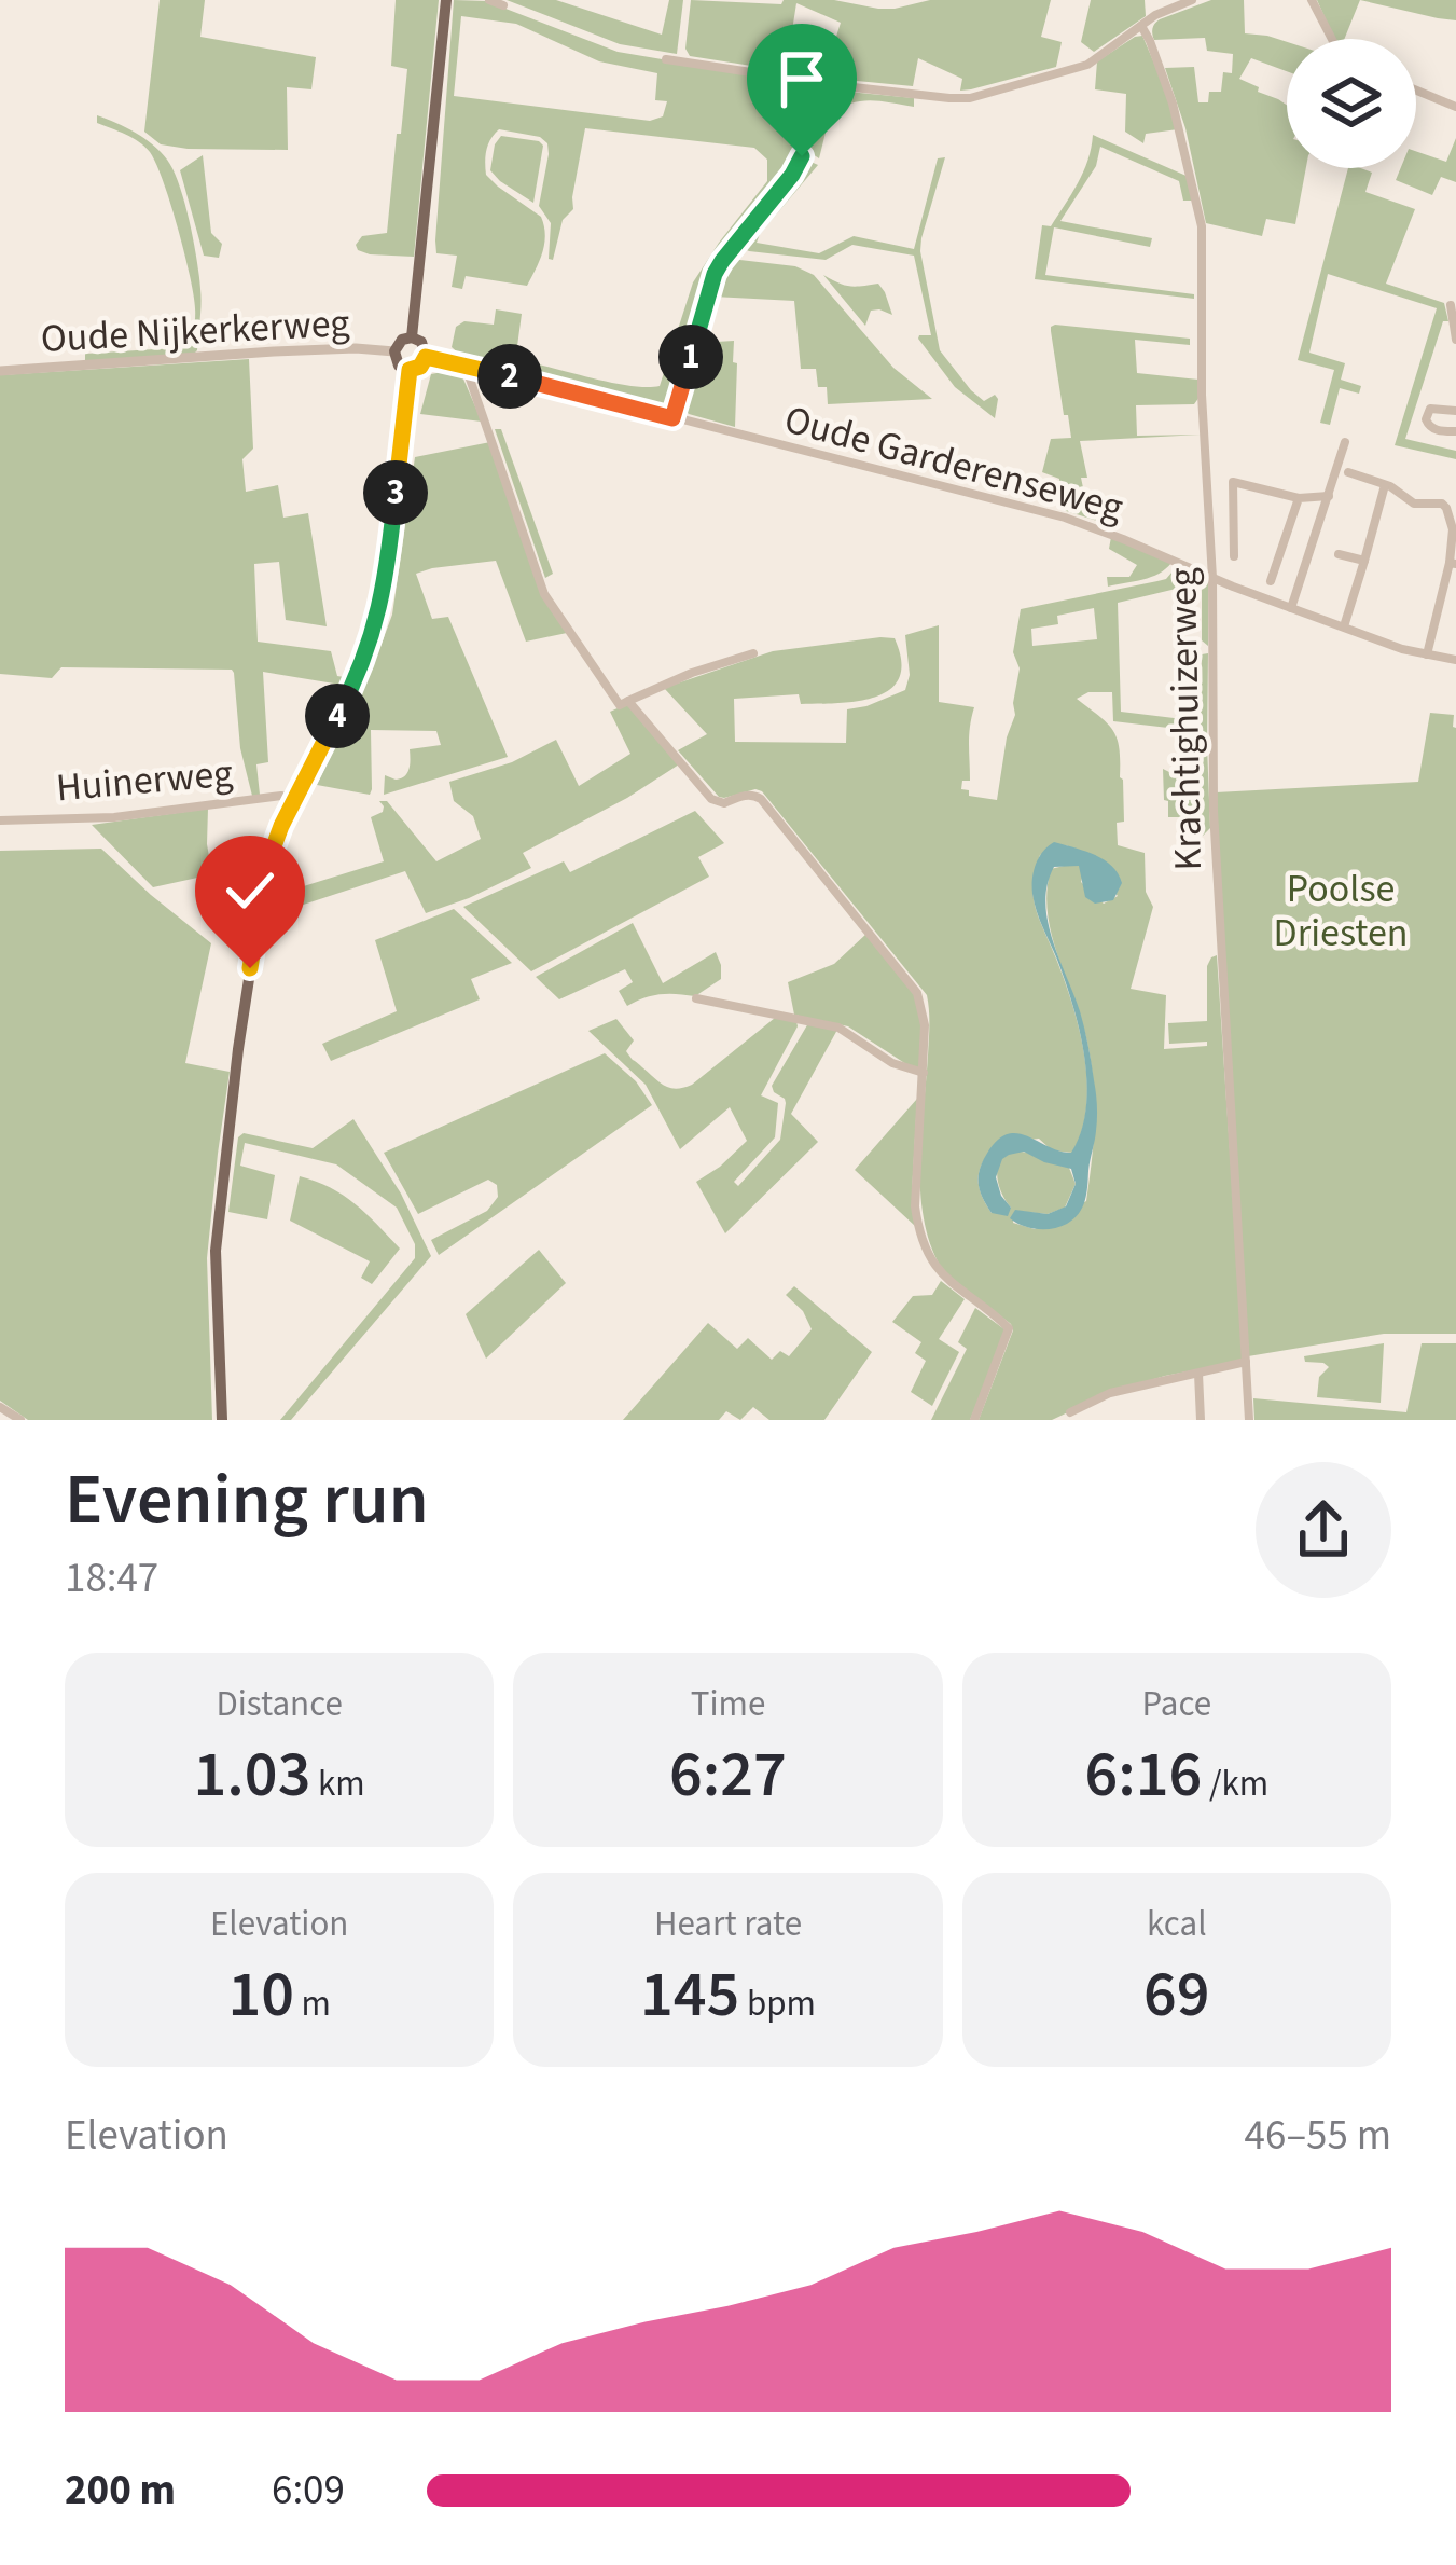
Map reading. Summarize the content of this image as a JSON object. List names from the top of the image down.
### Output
{
  "streets": {
    "street": [
      "Oude Nijkerkerweg",
      "Oude Garderenseweg",
      "Krachtighuizerweg",
      "Huinerweg"
    ]
  },
  "crossings": [
    ["Oude Nijkerkerweg", "Oude Garderenseweg"],
    ["Oude Garderenseweg", "Krachtighuizerweg"]
  ],
  "parks": ["Poolse Driesten"],
  "page": {
    "pins": [
      "1",
      "2",
      "3",
      "4"
    ],
    "heading": ["Evening run", "18:47"],
    "stats": [
      ["Distance", "1.03 km"],
      ["Time", "6:27"],
      ["Pace", "6:16 /km"],
      ["Elevation", "10 m"],
      ["Heart rate", "145 bpm"],
      ["kcal", "69"]
    ],
    "chart": ["Elevation", "46–55 m"],
    "list": [
      {
        "name": "200 m",
        "note": "6:09"
      }
    ]
  }
}
